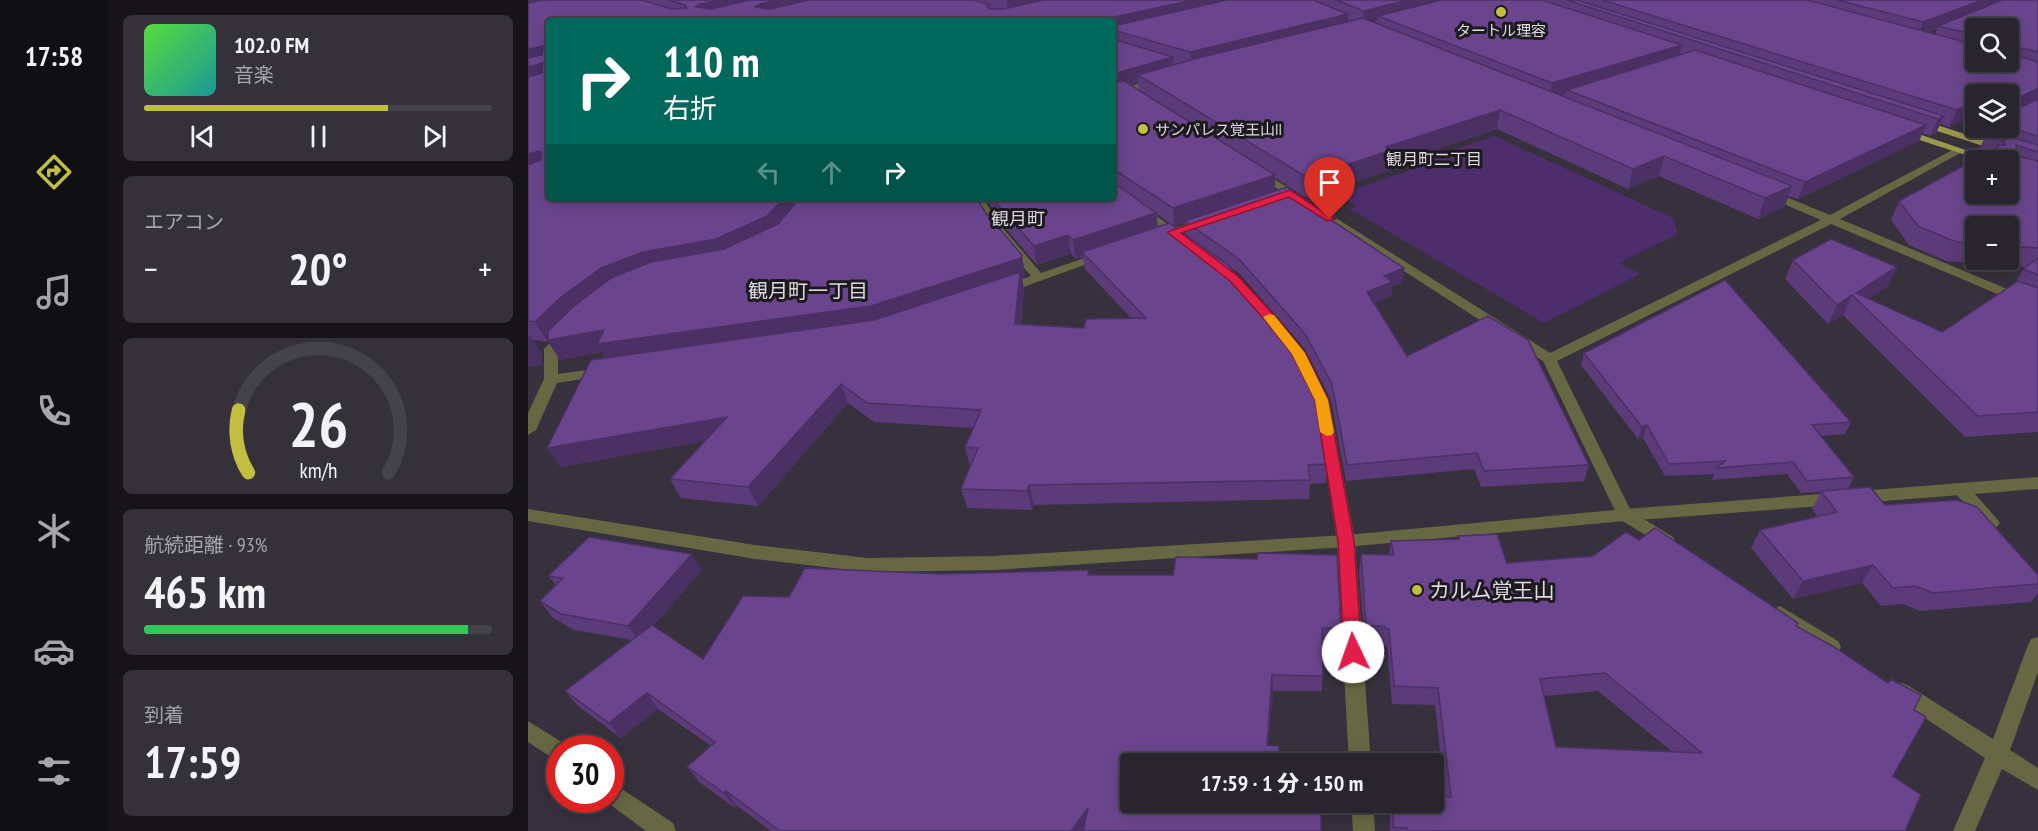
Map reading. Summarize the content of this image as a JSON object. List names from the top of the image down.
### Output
{
  "districts": ["観月町二丁目", "観月町", "観月町一丁目"],
  "places": ["タートル理容", "サンパレス覚王山II", "カルム覚王山"],
  "page": {
    "tabs": "17:58",
    "map_buttons": ["+", "−"],
    "turn": ["110 m", "右折"],
    "song": ["102.0 FM", "音楽"],
    "tile": [
      "エアコン",
      ["航続距離 · 93%", "465 km"],
      ["到着", "17:59"]
    ],
    "heat": ["−", "20°", "+"],
    "limit": "30",
    "trip": "17:59 · 1 分 · 150 m",
    "gauge": ["26", "km/h"]
  }
}
